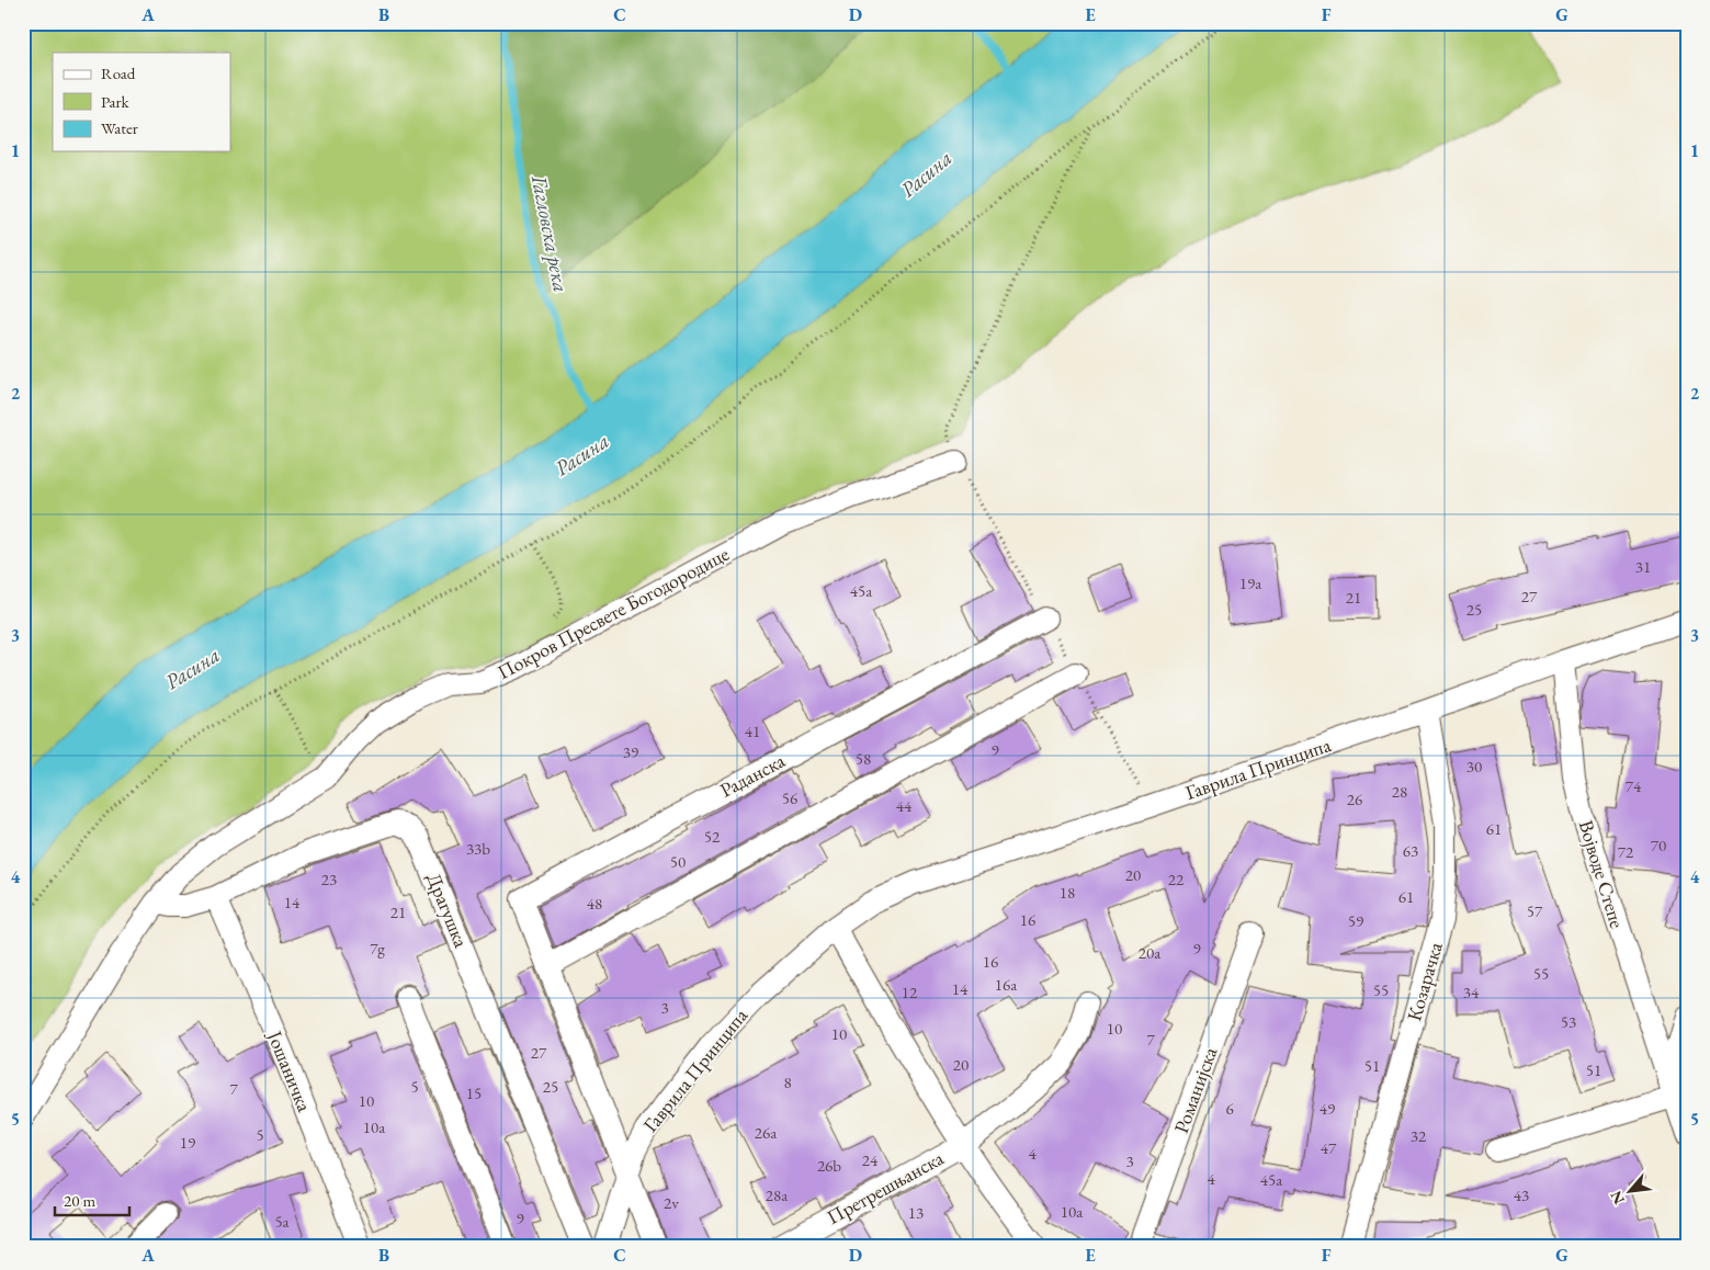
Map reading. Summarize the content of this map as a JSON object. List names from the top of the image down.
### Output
{
  "streets": {
    "street": [
      "Покров Пресвете Богодородице",
      "Гаврила Принципа",
      "Раданска",
      "Војводе Степе",
      "Драгушка",
      "Козарачка",
      "Јошаничка",
      "Романијска",
      "Претрешњанска"
    ]
  },
  "crossings": [
    ["Покров Пресвете Богодородице", "Драгушка"],
    ["Гаврила Принципа", "Раданска"],
    ["Гаврила Принципа", "Војводе Степе"],
    ["Гаврила Принципа", "Козарачка"],
    ["Гаврила Принципа", "Претрешњанска"],
    ["Драгушка", "Јошаничка"]
  ],
  "water": ["Расина", "Гагловска река"],
  "house_numbers": [
    "31",
    "19a",
    "45a",
    "27",
    "21",
    "25",
    "41",
    "9",
    "39",
    "58",
    "30",
    "74",
    "28",
    "56",
    "26",
    "44",
    "61",
    "52",
    "70",
    "33b",
    "63",
    "72",
    "50",
    "20",
    "23",
    "22",
    "18",
    "61",
    "14",
    "48",
    "57",
    "21",
    "16",
    "59",
    "7g",
    "9",
    "20a",
    "16",
    "55",
    "16a",
    "14",
    "55",
    "12",
    "34",
    "3",
    "53",
    "10",
    "10",
    "7",
    "27",
    "20",
    "51",
    "51",
    "8",
    "5",
    "25",
    "7",
    "15",
    "10",
    "6",
    "49",
    "10a",
    "26a",
    "5",
    "32",
    "19",
    "47",
    "4",
    "24",
    "3",
    "26b",
    "4",
    "45a",
    "28a",
    "43",
    "2v",
    "10a",
    "13",
    "9",
    "5a"
  ],
  "legend": ["Road", "Park", "Water"],
  "scale_bar": "20 m",
  "north": "bottom left",
  "grid": {
    "columns": [
      "A",
      "B",
      "C",
      "D",
      "E",
      "F",
      "G"
    ],
    "rows": [
      "1",
      "2",
      "3",
      "4",
      "5"
    ]
  }
}
